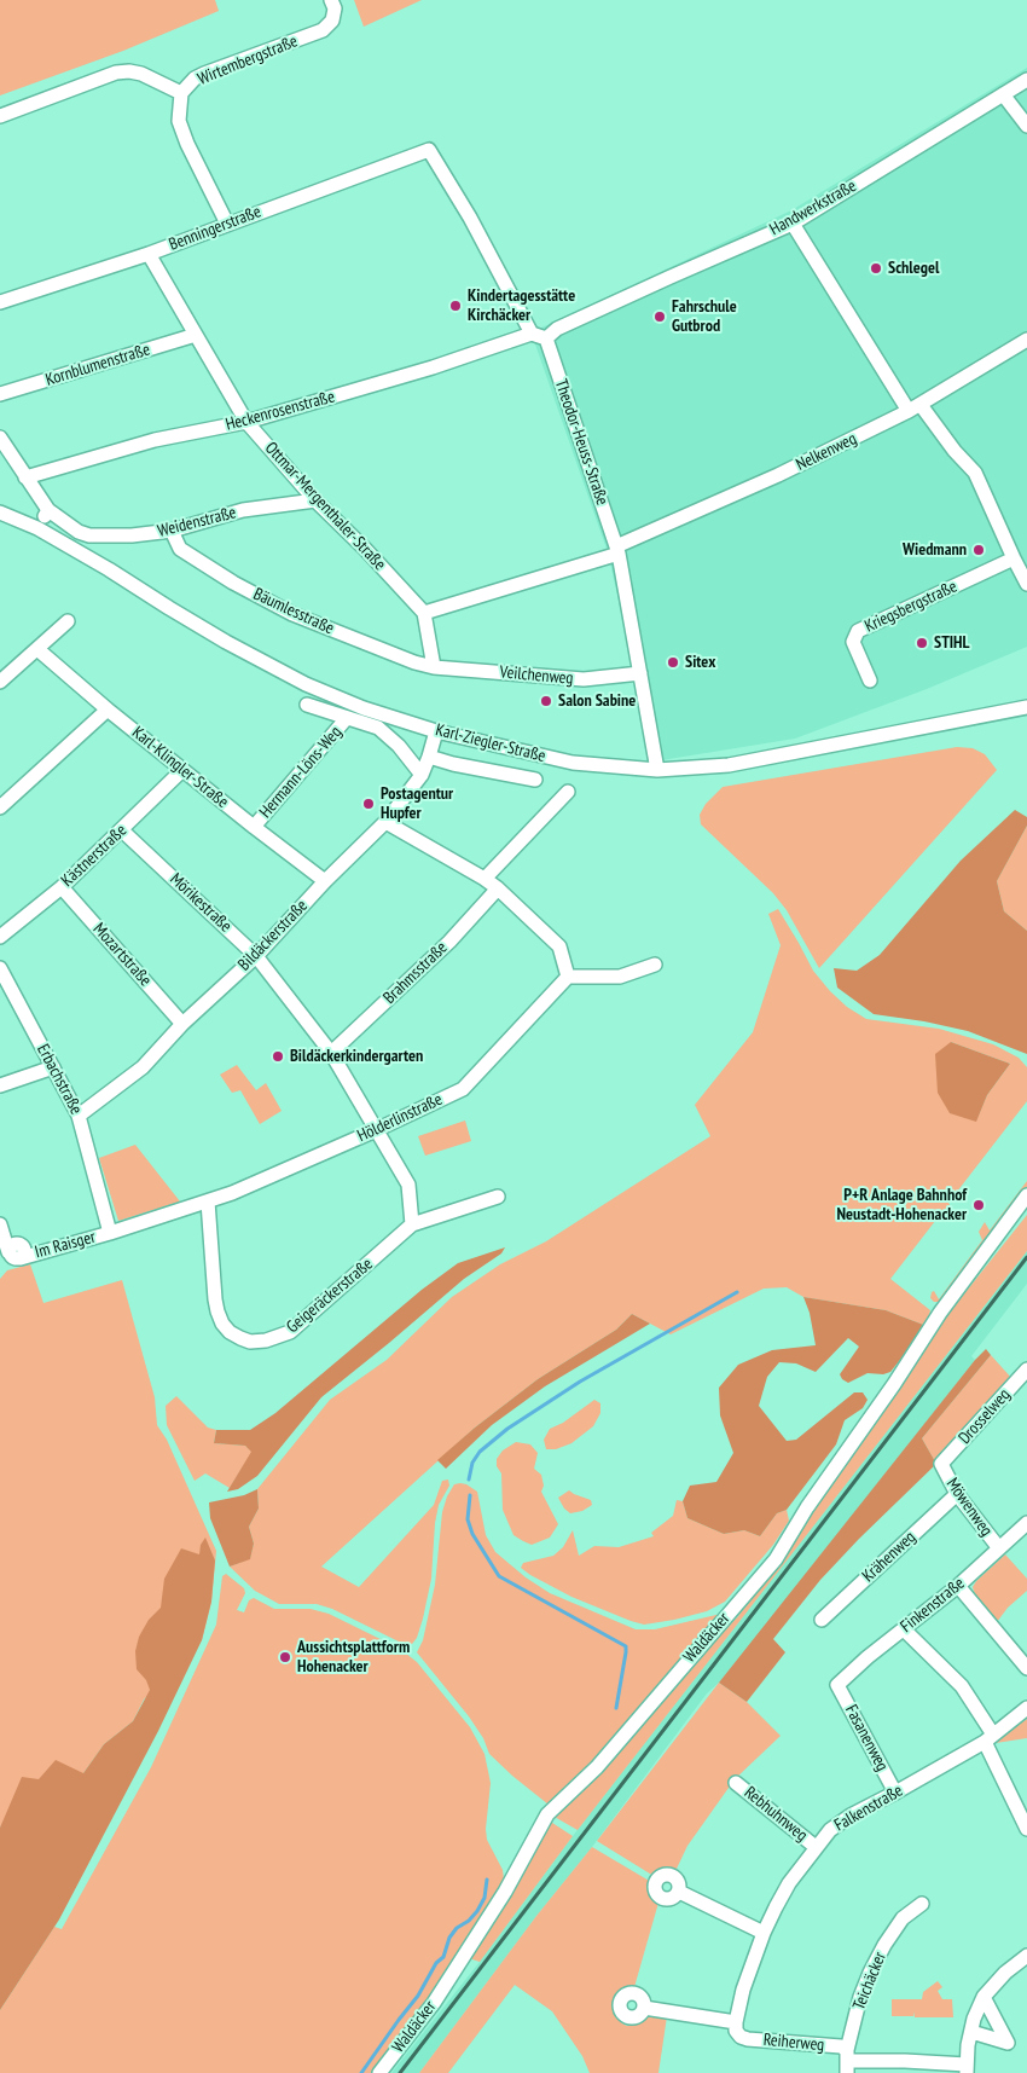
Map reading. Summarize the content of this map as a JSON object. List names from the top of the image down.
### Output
{
  "streets": {
    "street": [
      "Wirtembergstraße",
      "Handwerkstraße",
      "Benningerstraße",
      "Kornblumenstraße",
      "Heckenrosenstraße",
      "Theodor-Heuss-Straße",
      "Nelkenweg",
      "Ottmar-Mergenthaler-Straße",
      "Weidenstraße",
      "Kriegsbergstraße",
      "Bäumlesstraße",
      "Veilchenweg",
      "Karl-Ziegler-Straße",
      "Karl-Klingler-Straße",
      "Hermann-Löns-Weg",
      "Kästnerstraße",
      "Mörikestraße",
      "Bildäckerstraße",
      "Mozartstraße",
      "Brahmsstraße",
      "Erbachstraße",
      "Hölderlinstraße",
      "Im Raisger",
      "Geigeräckerstraße",
      "Drosselweg",
      "Möwenweg",
      "Krähenweg",
      "Finkenstraße",
      "Waldäcker",
      "Fasanenweg",
      "Falkenstraße",
      "Rebhuhnweg",
      "Teichäcker",
      "Reiherweg"
    ]
  },
  "crossings": [
    ["Wirtembergstraße", "Benningerstraße"],
    ["Handwerkstraße", "Theodor-Heuss-Straße"],
    ["Benningerstraße", "Heckenrosenstraße"],
    ["Benningerstraße", "Ottmar-Mergenthaler-Straße"],
    ["Kornblumenstraße", "Ottmar-Mergenthaler-Straße"],
    ["Heckenrosenstraße", "Ottmar-Mergenthaler-Straße"],
    ["Heckenrosenstraße", "Weidenstraße"],
    ["Theodor-Heuss-Straße", "Nelkenweg"],
    ["Theodor-Heuss-Straße", "Veilchenweg"],
    ["Theodor-Heuss-Straße", "Karl-Ziegler-Straße"],
    ["Nelkenweg", "Ottmar-Mergenthaler-Straße"],
    ["Ottmar-Mergenthaler-Straße", "Weidenstraße"],
    ["Weidenstraße", "Bäumlesstraße"],
    ["Bäumlesstraße", "Veilchenweg"],
    ["Karl-Ziegler-Straße", "Bildäckerstraße"],
    ["Karl-Klingler-Straße", "Hermann-Löns-Weg"],
    ["Karl-Klingler-Straße", "Kästnerstraße"],
    ["Karl-Klingler-Straße", "Bildäckerstraße"],
    ["Kästnerstraße", "Mörikestraße"],
    ["Kästnerstraße", "Mozartstraße"],
    ["Mörikestraße", "Bildäckerstraße"],
    ["Mörikestraße", "Brahmsstraße"],
    ["Mörikestraße", "Hölderlinstraße"],
    ["Bildäckerstraße", "Mozartstraße"],
    ["Bildäckerstraße", "Erbachstraße"],
    ["Erbachstraße", "Hölderlinstraße"],
    ["Erbachstraße", "Im Raisger"],
    ["Hölderlinstraße", "Im Raisger"],
    ["Hölderlinstraße", "Geigeräckerstraße"],
    ["Drosselweg", "Möwenweg"],
    ["Möwenweg", "Krähenweg"],
    ["Möwenweg", "Finkenstraße"],
    ["Finkenstraße", "Fasanenweg"],
    ["Fasanenweg", "Falkenstraße"],
    ["Falkenstraße", "Rebhuhnweg"],
    ["Falkenstraße", "Reiherweg"],
    ["Teichäcker", "Reiherweg"]
  ],
  "places": [
    "Schlegel",
    "Kindertagesstätte Kirchäcker",
    "Fahrschule Gutbrod",
    "Wiedmann",
    "STIHL",
    "Sitex",
    "Salon Sabine",
    "Postagentur Hupfer",
    "Bildäckerkindergarten",
    "P+R Anlage Bahnhof Neustadt-Hohenacker",
    "Aussichtsplattform Hohenacker"
  ]
}
